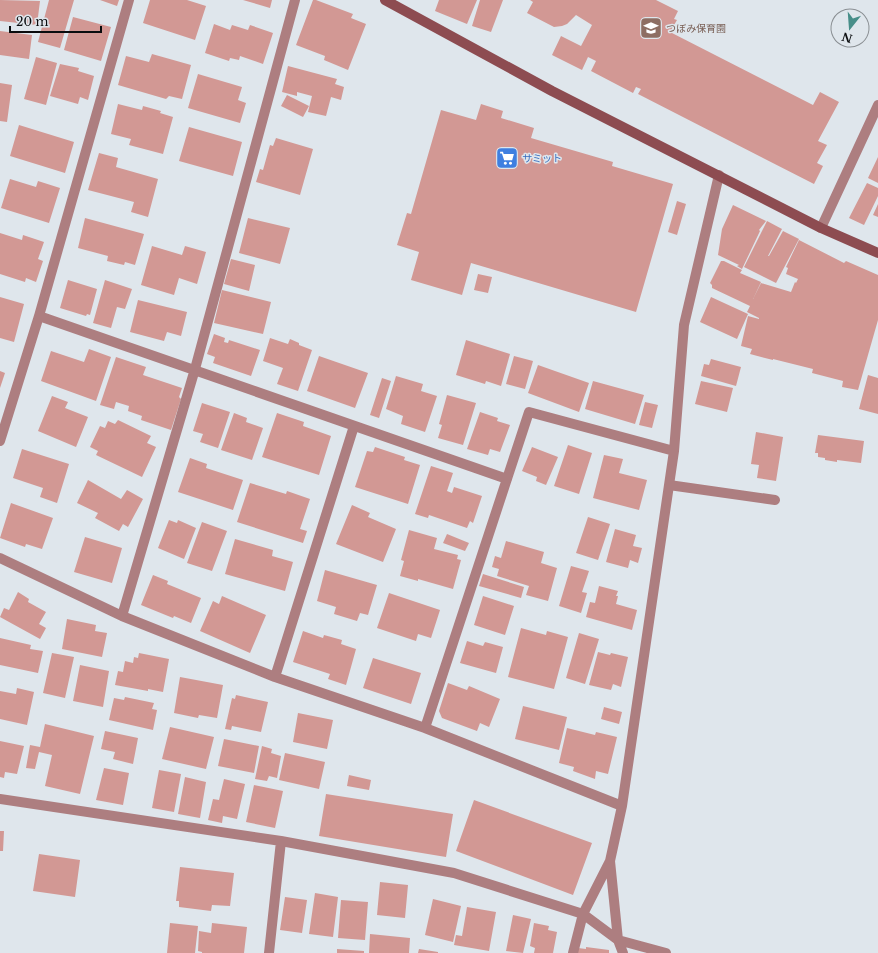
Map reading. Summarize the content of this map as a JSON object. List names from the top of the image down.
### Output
{
  "places": {
    "school or university": ["つぼみ保育園"],
    "supermarket": ["サミット"]
  },
  "scale_bar": "20 m",
  "north": "bottom"
}
